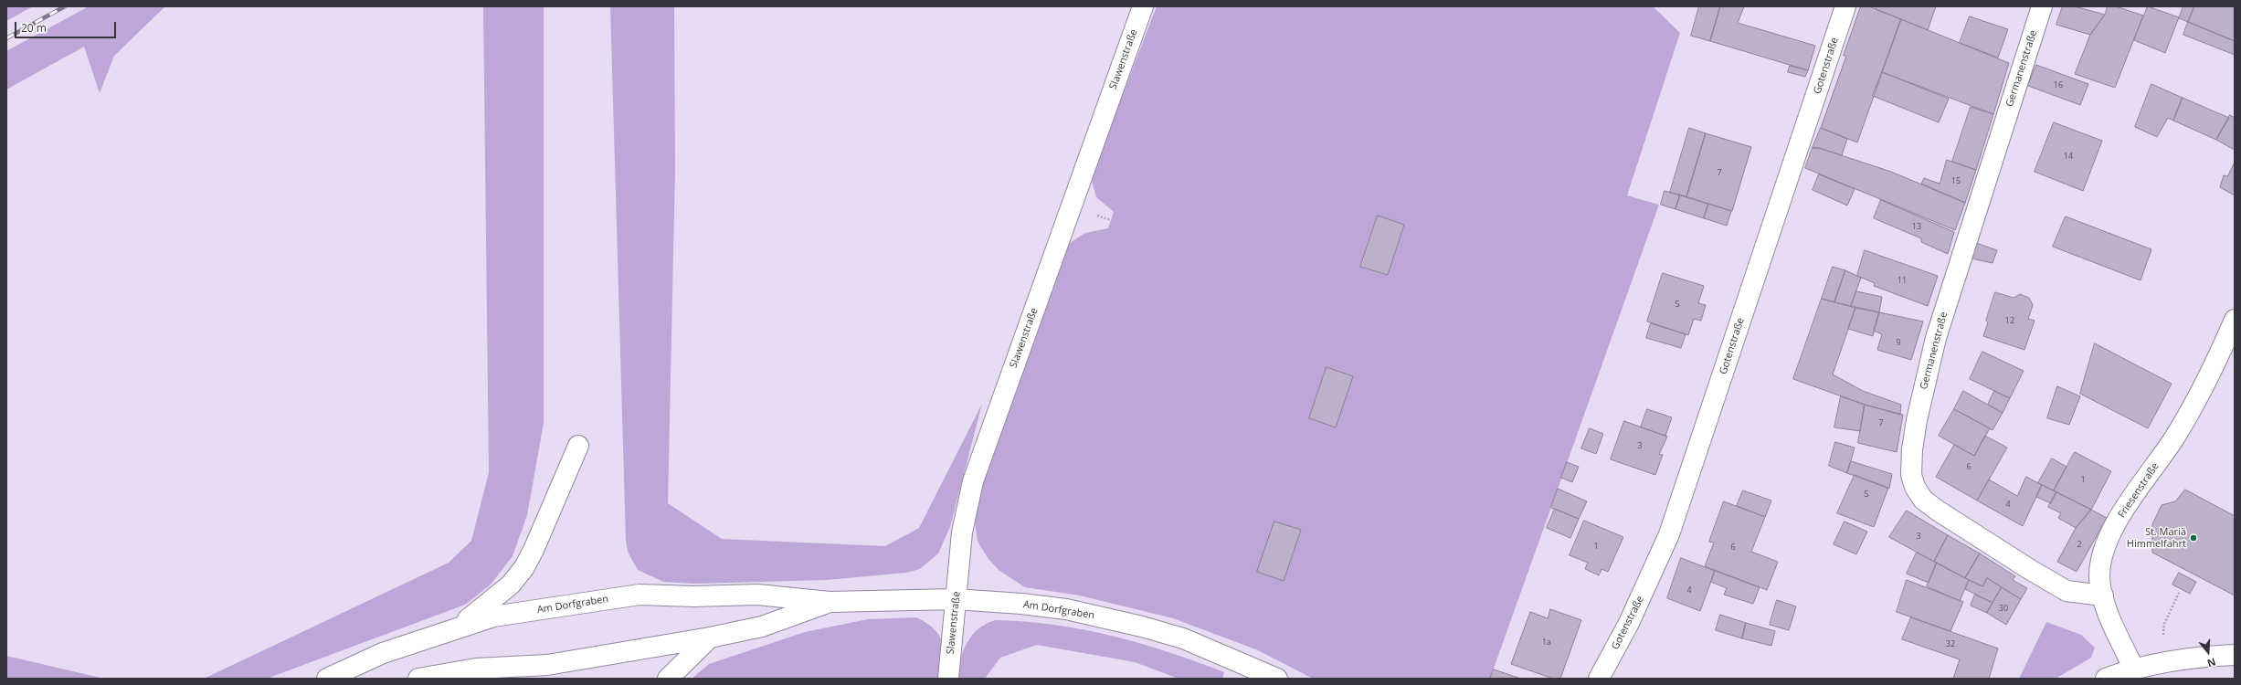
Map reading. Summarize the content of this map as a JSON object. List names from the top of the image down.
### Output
{
  "streets": {
    "street": [
      "Slawenstraße",
      "Gotenstraße",
      "Germanenstraße",
      "Friesenstraße",
      "Am Dorfgraben"
    ]
  },
  "crossings": [
    ["Slawenstraße", "Am Dorfgraben"],
    ["Germanenstraße", "Friesenstraße"]
  ],
  "places": ["St. Mariä Himmelfahrt"],
  "house_numbers": [
    "16",
    "14",
    "7",
    "15",
    "13",
    "11",
    "5",
    "12",
    "9",
    "7",
    "3",
    "6",
    "1",
    "5",
    "4",
    "3",
    "2",
    "1",
    "6",
    "4",
    "30",
    "1a",
    "32"
  ],
  "scale_bar": "20 m",
  "north": "bottom"
}
